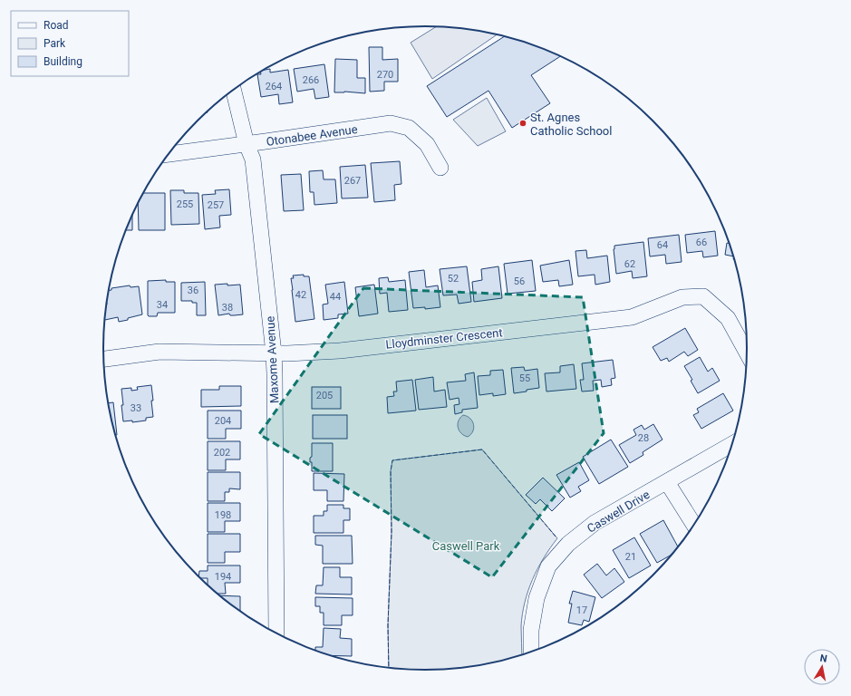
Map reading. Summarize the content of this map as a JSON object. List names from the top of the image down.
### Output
{
  "streets": {
    "street": [
      "Otonabee Avenue",
      "Lloydminster Crescent",
      "Maxome Avenue",
      "Caswell Drive"
    ]
  },
  "crossings": [
    ["Otonabee Avenue", "Maxome Avenue"],
    ["Lloydminster Crescent", "Maxome Avenue"]
  ],
  "parks": ["Caswell Park"],
  "places": ["St. Agnes Catholic School"],
  "house_numbers": [
    "270",
    "266",
    "264",
    "267",
    "255",
    "257",
    "66",
    "64",
    "62",
    "52",
    "56",
    "36",
    "42",
    "44",
    "34",
    "38",
    "55",
    "205",
    "33",
    "204",
    "28",
    "202",
    "198",
    "21",
    "194",
    "17"
  ],
  "legend": ["Road", "Park", "Building"],
  "north": "top"
}
